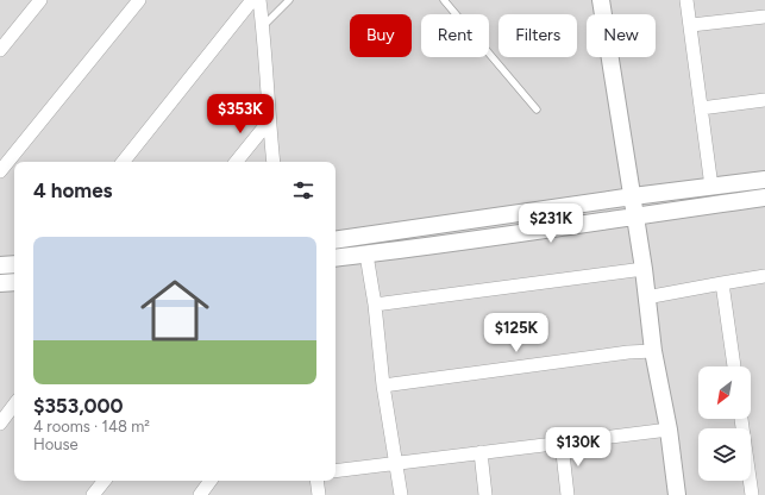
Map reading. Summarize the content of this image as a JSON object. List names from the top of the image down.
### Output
{
  "north": "bottom left",
  "page": {
    "chip": [
      "Buy",
      "Rent",
      "Filters",
      "New"
    ],
    "price": [
      "$353K",
      "$231K",
      "$125K",
      "$130K"
    ],
    "heading": "4 homes",
    "list": [
      {
        "name": "$353,000",
        "note": "4 rooms · 148 m² · House"
      }
    ]
  }
}
